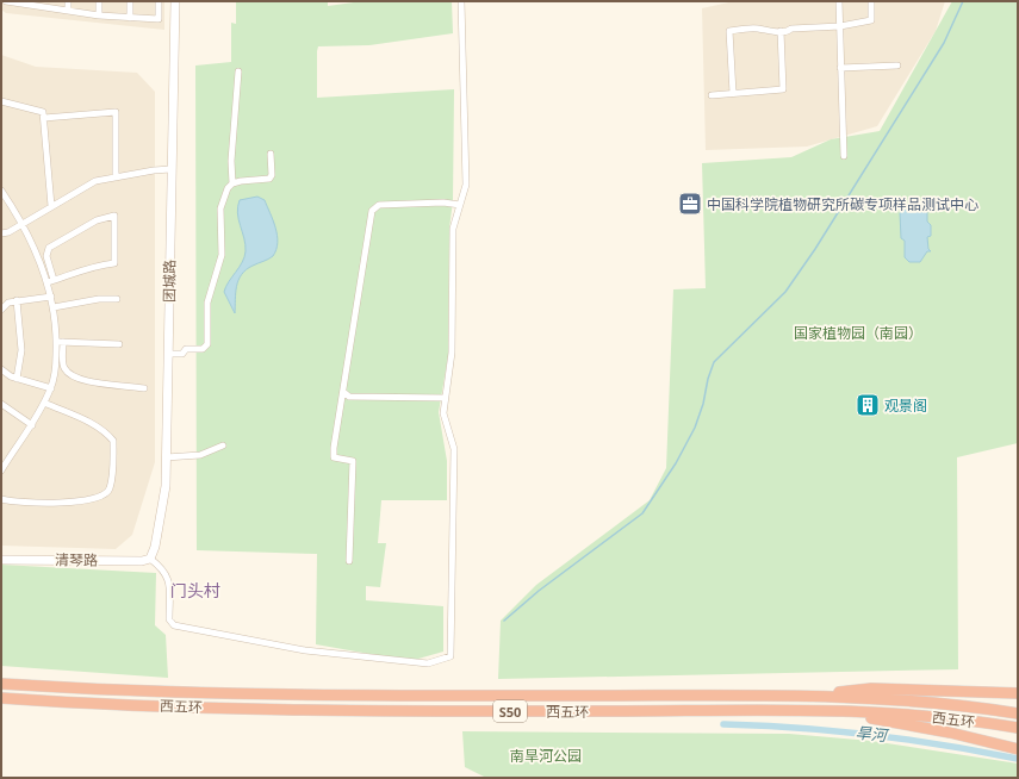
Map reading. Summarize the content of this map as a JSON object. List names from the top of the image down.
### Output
{
  "streets": {
    "highway": ["西五环", "S50"],
    "street": ["团城路", "清琴路"]
  },
  "crossings": [
    ["团城路", "清琴路"]
  ],
  "districts": ["门头村"],
  "water": ["旱河"],
  "parks": ["国家植物园（南园）", "南旱河公园"],
  "places": {
    "office": ["中国科学院植物研究所碳专项样品测试中心"],
    "building": ["观景阁"]
  }
}
